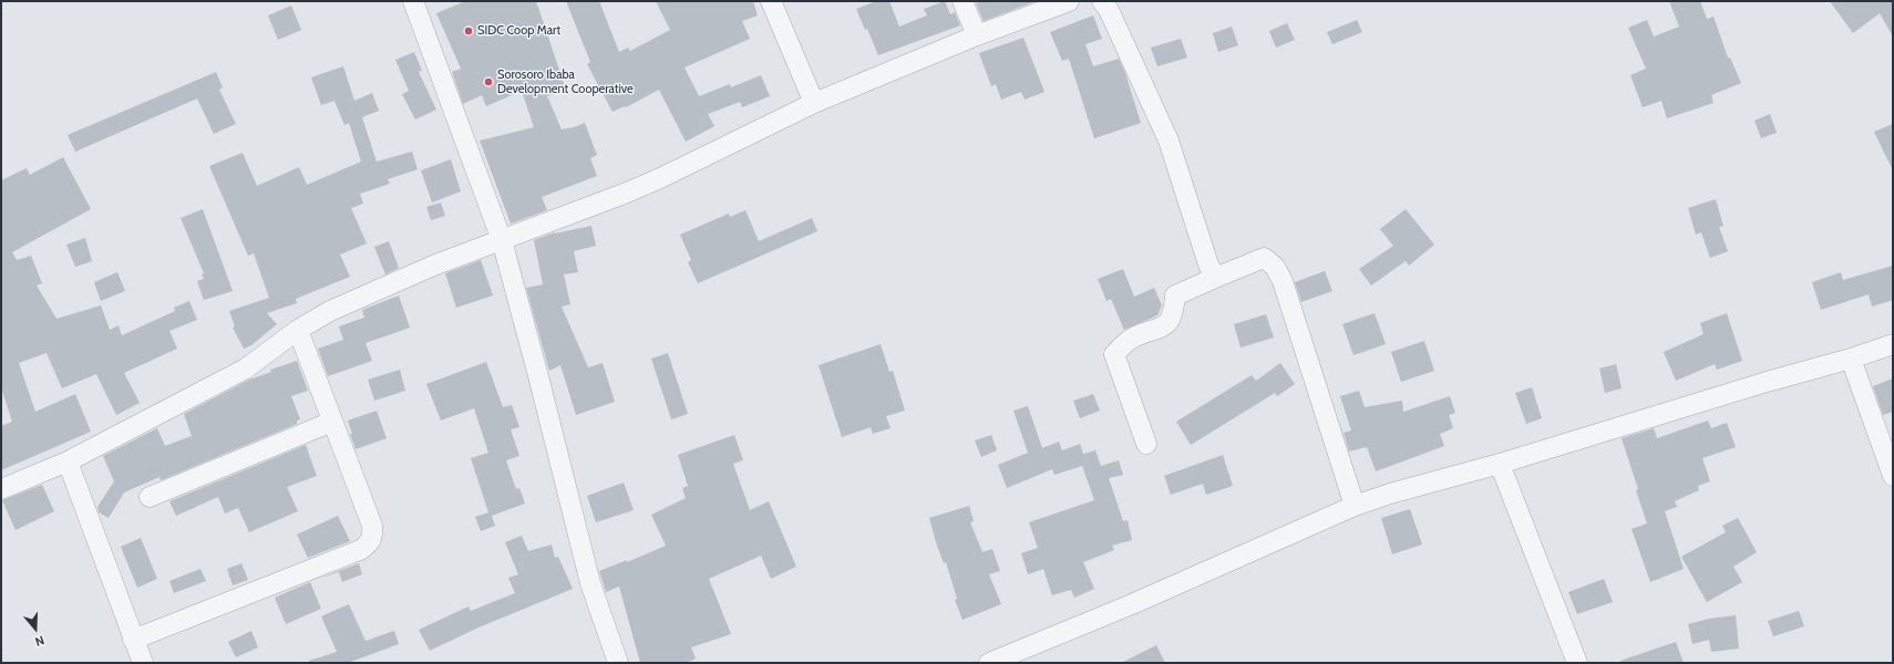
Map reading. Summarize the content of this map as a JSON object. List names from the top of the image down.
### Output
{
  "places": ["SIDC Coop Mart", "Sorosoro Ibaba Development Cooperative"],
  "north": "bottom"
}
